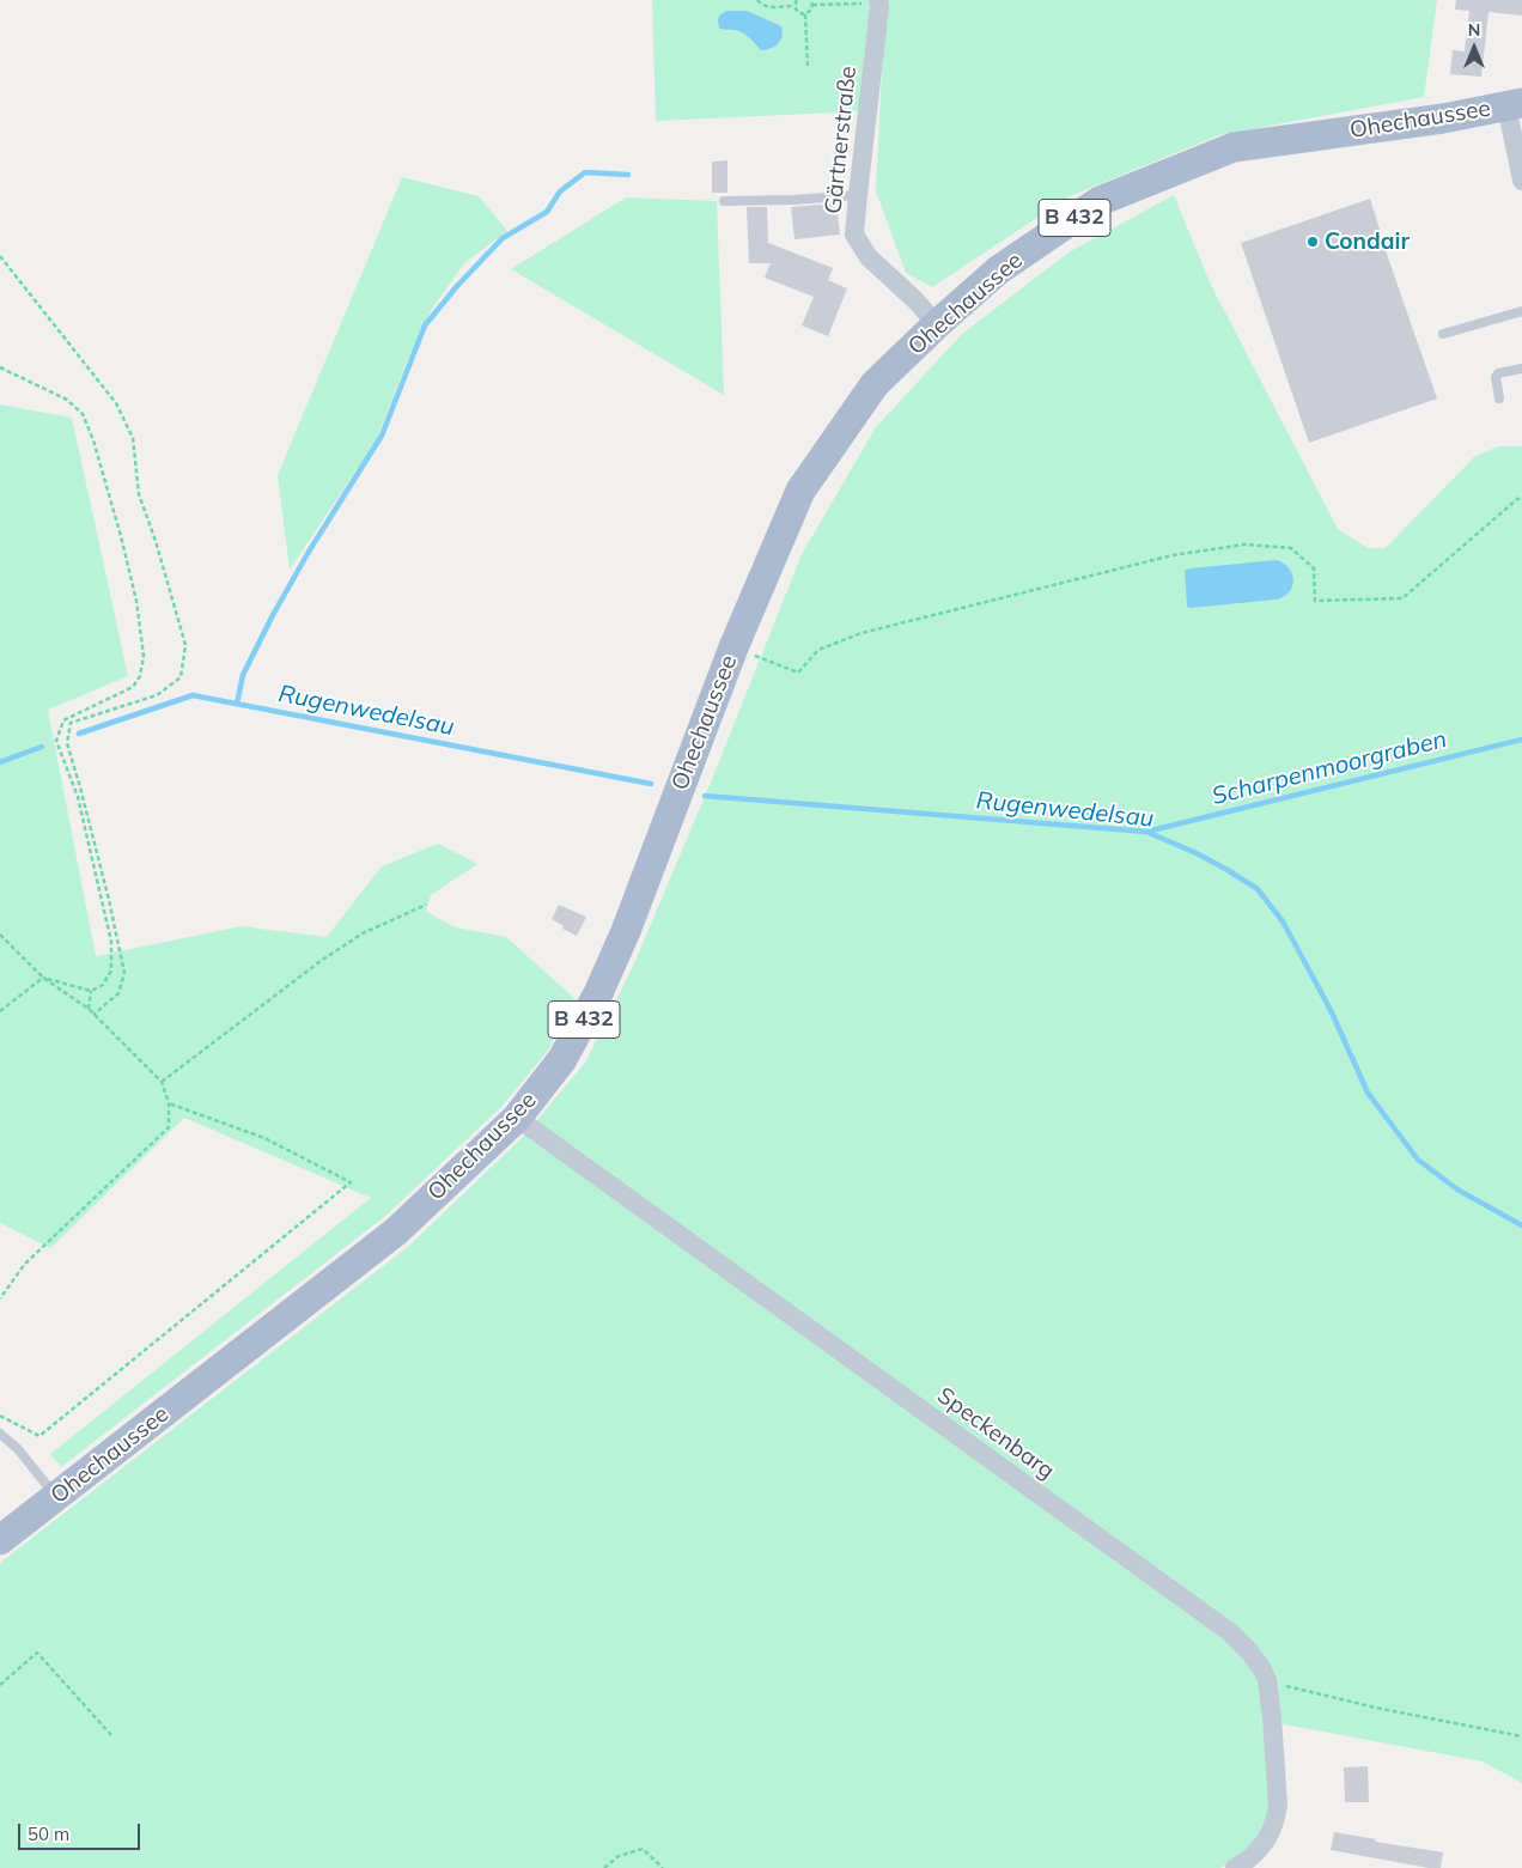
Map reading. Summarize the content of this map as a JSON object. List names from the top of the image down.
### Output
{
  "streets": {
    "main road": ["Ohechaussee", "B 432"],
    "street": ["Gärtnerstraße", "Speckenbarg"]
  },
  "crossings": [
    ["Ohechaussee", "Gärtnerstraße"],
    ["Ohechaussee", "Speckenbarg"]
  ],
  "water": ["Rugenwedelsau", "Scharpenmoorgraben"],
  "places": ["Condair"],
  "scale_bar": "50 m",
  "north": "top"
}
